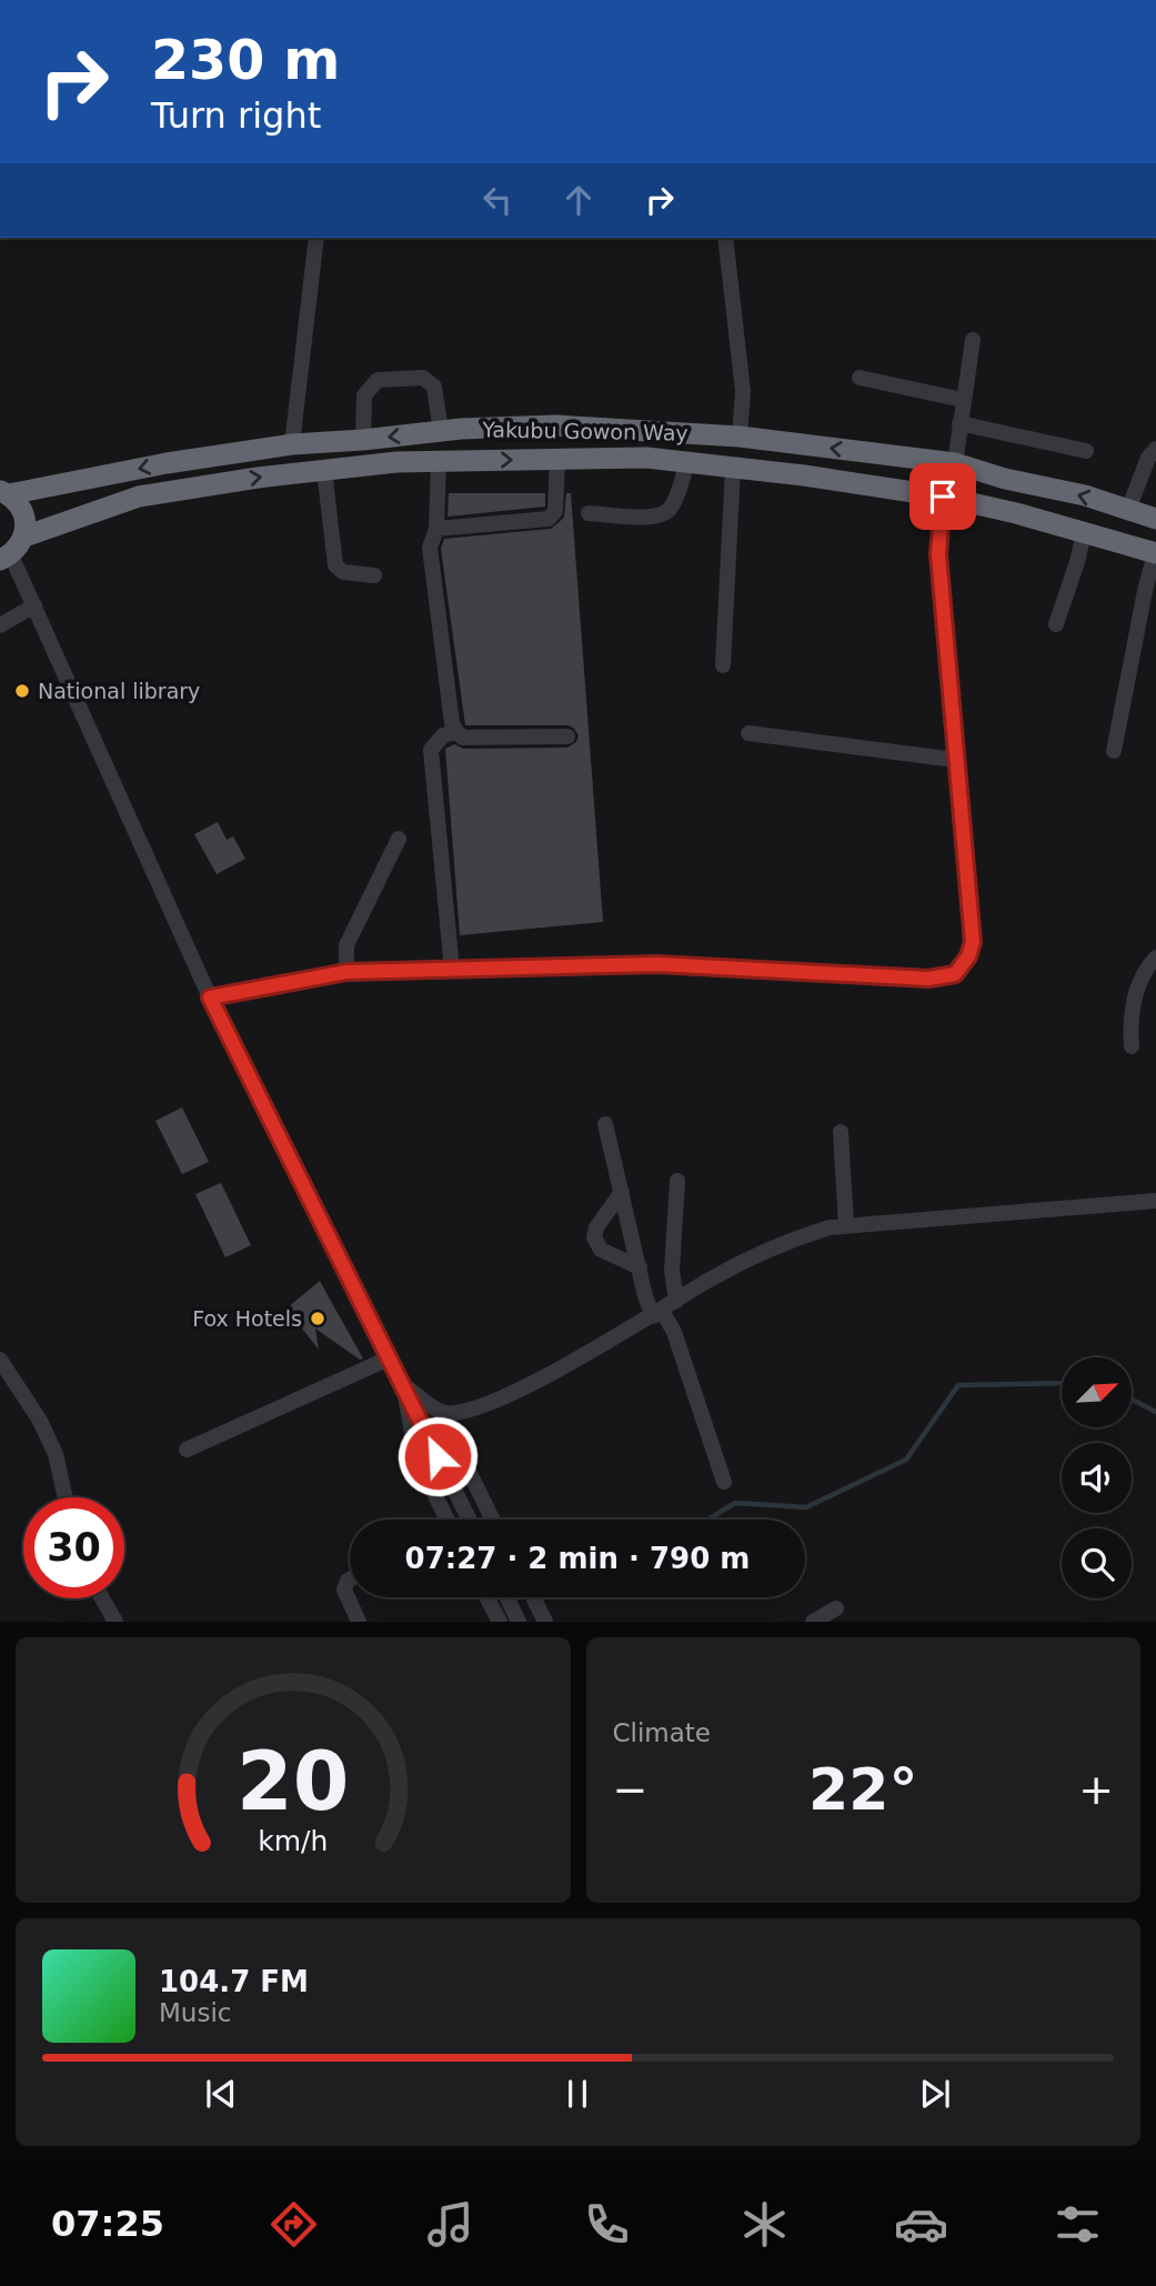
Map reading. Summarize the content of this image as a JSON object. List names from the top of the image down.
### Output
{
  "streets": {
    "highway": ["Yakubu Gowon Way"]
  },
  "places": ["National library", "Fox Hotels"],
  "north": "top right",
  "page": {
    "turn": ["230 m", "Turn right"],
    "limit": "30",
    "trip": "07:27 · 2 min · 790 m",
    "tile": "Climate",
    "heat": ["−", "22°", "+"],
    "song": ["104.7 FM", "Music"],
    "tabs": "07:25",
    "gauge": ["20", "km/h"]
  }
}
